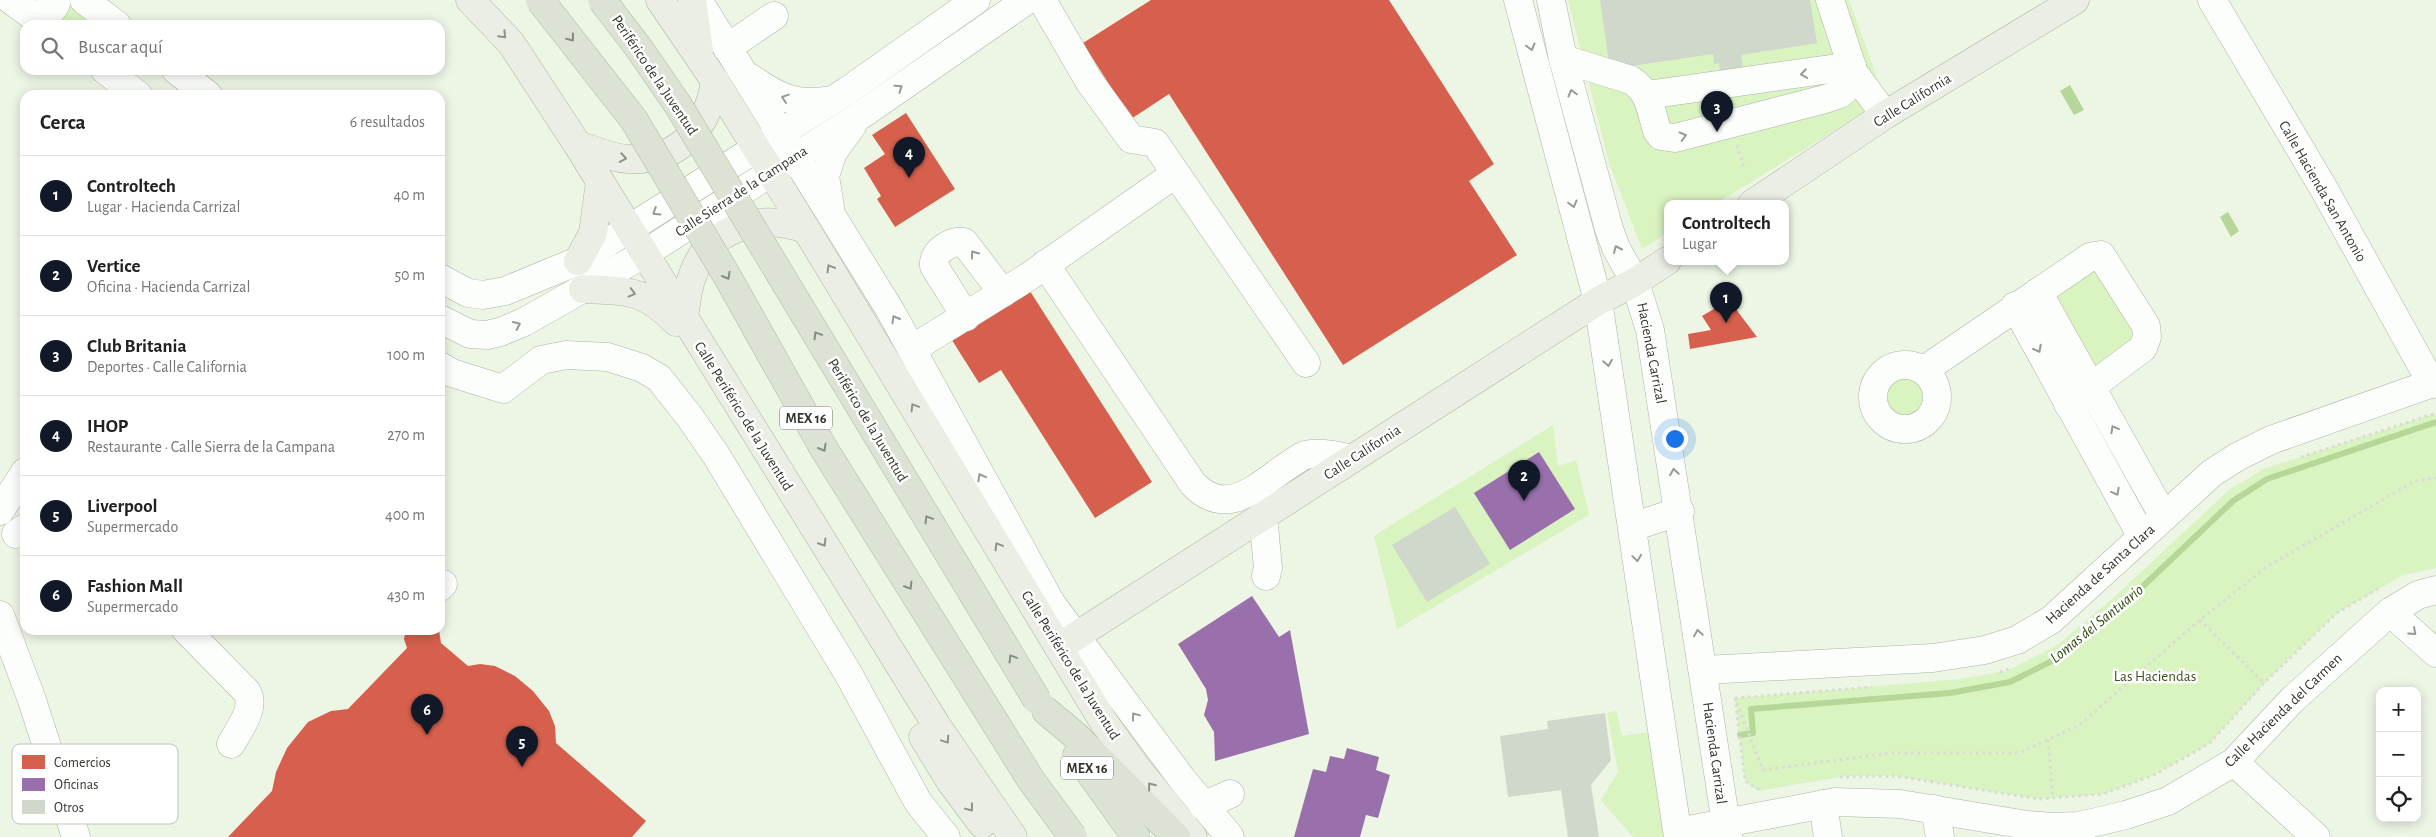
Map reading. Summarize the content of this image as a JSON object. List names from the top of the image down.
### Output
{
  "streets": {
    "highway": ["Periférico de la Juventud", "MEX 16"],
    "main road": ["Calle California", "Calle Periférico de la Juventud"],
    "street": [
      "Calle Sierra de la Campana",
      "Calle Hacienda San Antonio",
      "Hacienda Carrizal",
      "Hacienda de Santa Clara",
      "Calle Hacienda del Carmen"
    ]
  },
  "crossings": [
    ["Calle California", "Hacienda Carrizal"],
    ["Calle California", "Calle Periférico de la Juventud"],
    ["Calle Sierra de la Campana", "Calle Periférico de la Juventud"],
    ["Calle Hacienda San Antonio", "Hacienda de Santa Clara"],
    ["Hacienda Carrizal", "Hacienda de Santa Clara"],
    ["Hacienda Carrizal", "Calle Hacienda del Carmen"]
  ],
  "water": ["Lomas del Santuario"],
  "parks": ["Las Haciendas"],
  "legend": ["Comercios", "Oficinas", "Otros"],
  "page": {
    "search": "Buscar aquí",
    "heading": ["Cerca", "6 resultados"],
    "pins": [
      "3",
      "4",
      "1",
      "2",
      "6",
      "5"
    ],
    "list": [
      {
        "mark": "1",
        "name": "Controltech",
        "note": "Lugar · Hacienda Carrizal",
        "value": "40 m"
      },
      {
        "mark": "2",
        "name": "Vertice",
        "note": "Oficina · Hacienda Carrizal",
        "value": "50 m"
      },
      {
        "mark": "3",
        "name": "Club Britania",
        "note": "Deportes · Calle California",
        "value": "100 m"
      },
      {
        "mark": "4",
        "name": "IHOP",
        "note": "Restaurante · Calle Sierra de la Campana",
        "value": "270 m"
      },
      {
        "mark": "5",
        "name": "Liverpool",
        "note": "Supermercado",
        "value": "400 m"
      },
      {
        "mark": "6",
        "name": "Fashion Mall",
        "note": "Supermercado",
        "value": "430 m"
      }
    ],
    "popup": ["Controltech", "Lugar"],
    "map_buttons": ["+", "−"]
  }
}
